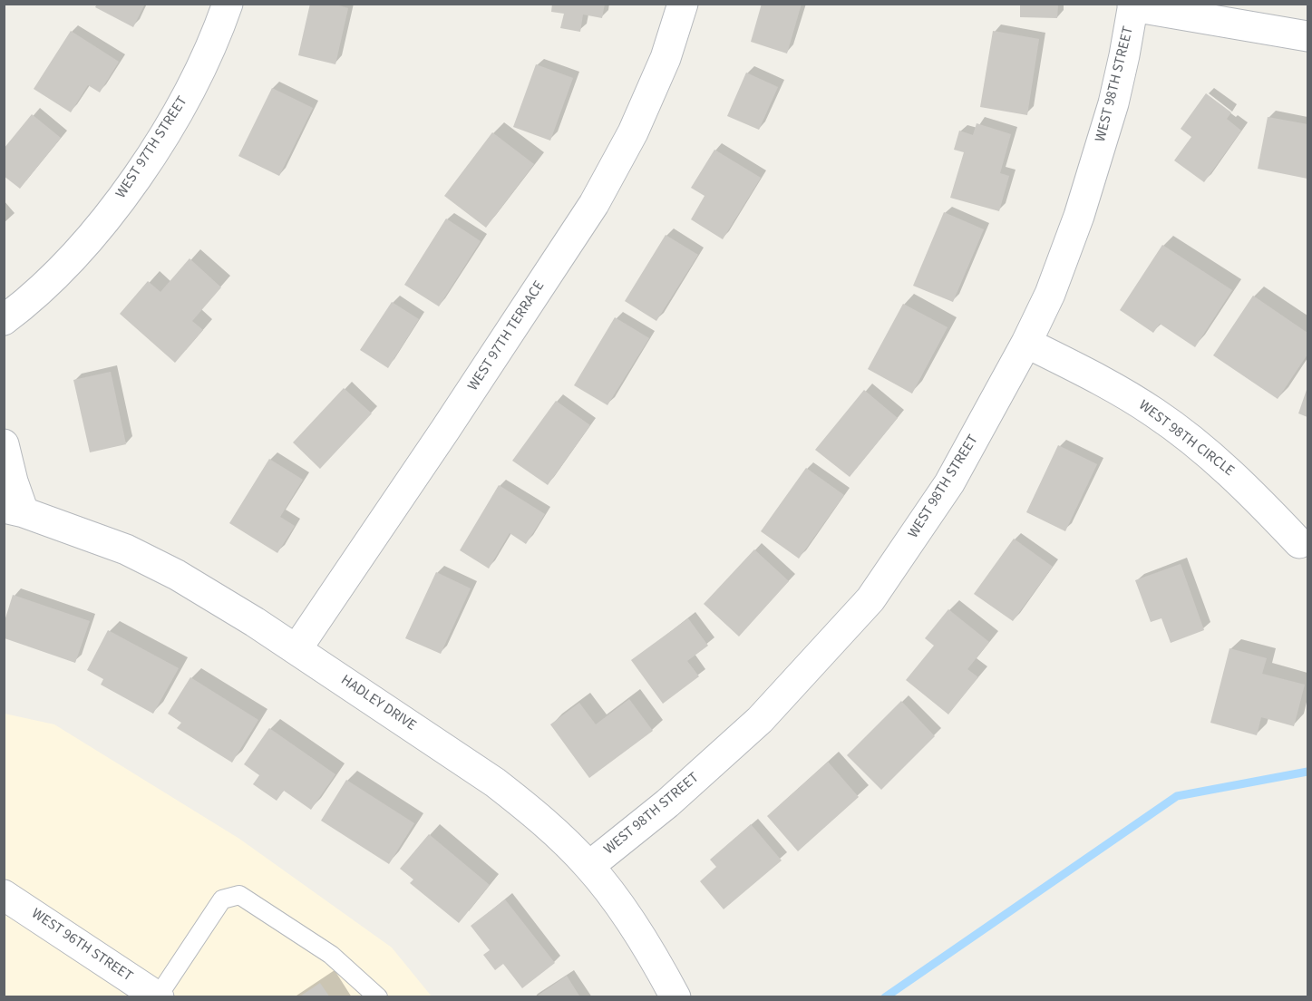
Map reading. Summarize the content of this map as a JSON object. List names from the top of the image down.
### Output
{
  "streets": {
    "street": [
      "WEST 98TH STREET",
      "WEST 97TH STREET",
      "WEST 97TH TERRACE",
      "WEST 98TH CIRCLE",
      "HADLEY DRIVE",
      "WEST 96TH STREET"
    ]
  },
  "crossings": [
    ["WEST 98TH STREET", "WEST 98TH CIRCLE"],
    ["WEST 98TH STREET", "HADLEY DRIVE"],
    ["WEST 97TH TERRACE", "HADLEY DRIVE"]
  ]
}
